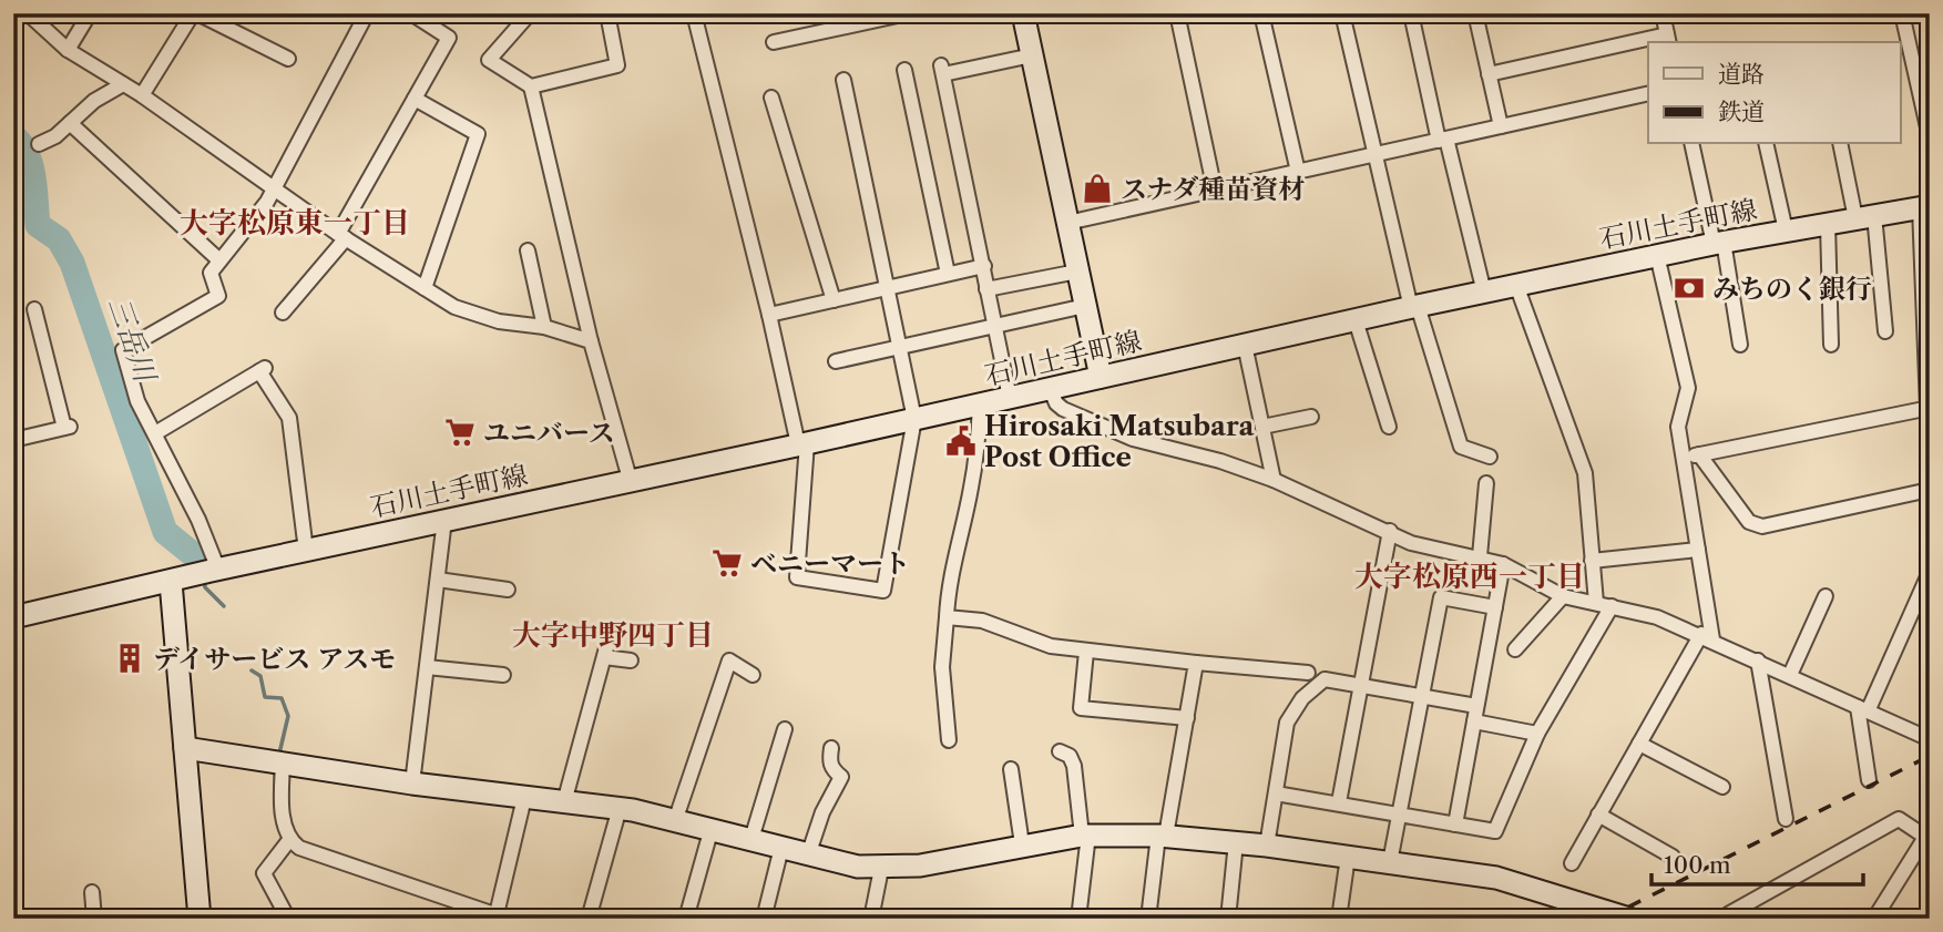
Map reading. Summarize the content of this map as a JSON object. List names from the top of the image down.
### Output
{
  "streets": {
    "street": ["石川土手町線"]
  },
  "districts": ["大字松原東一丁目", "大字松原西一丁目", "大字中野四丁目"],
  "water": ["三岳川"],
  "places": {
    "shop": ["スナダ種苗資材"],
    "bank": ["みちのく銀行"],
    "supermarket": ["ユニバース", "ベニーマート"],
    "public building": ["Hirosaki Matsubara Post Office"],
    "building": ["デイサービス アスモ"]
  },
  "legend": ["道路", "鉄道"],
  "scale_bar": "100 m"
}
